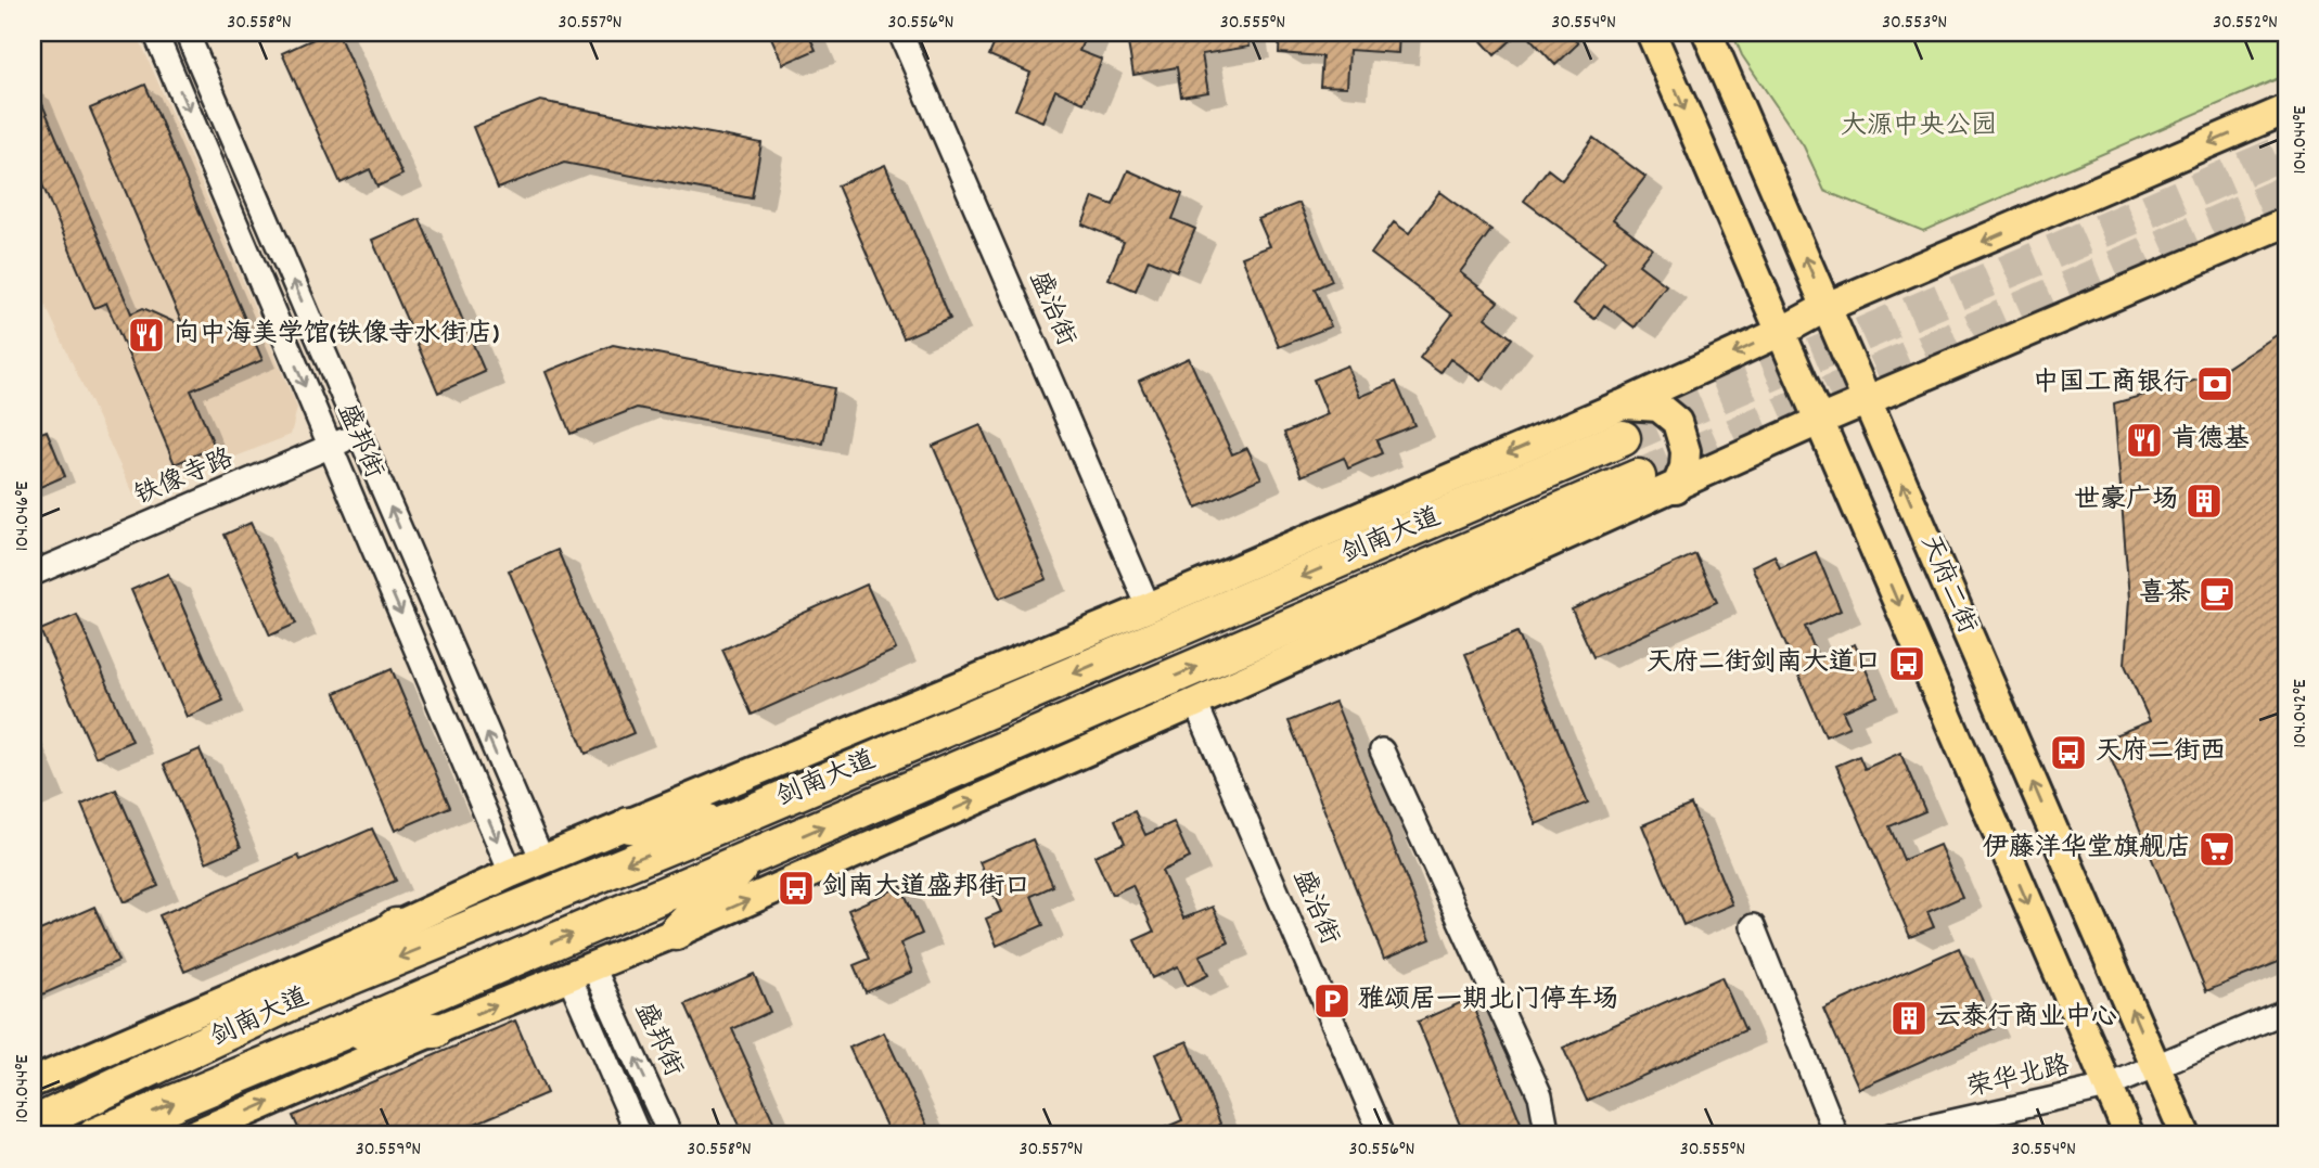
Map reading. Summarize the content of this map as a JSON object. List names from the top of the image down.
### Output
{
  "streets": {
    "highway": ["剑南大道"],
    "main road": ["天府二街"],
    "street": [
      "盛治街",
      "盛邦街",
      "铁像寺路",
      "荣华北路"
    ]
  },
  "crossings": [
    ["盛邦街", "铁像寺路"],
    ["天府二街", "荣华北路"]
  ],
  "parks": ["大源中央公园"],
  "places": {
    "restaurant": ["向中海美学馆(铁像寺水街店)", "肯德基"],
    "bank": ["中国工商银行"],
    "building": ["世豪广场", "云泰行商业中心"],
    "cafe": ["喜茶"],
    "bus stop": ["天府二街剑南大道口", "天府二街西", "剑南大道盛邦街口"],
    "supermarket": ["伊藤洋华堂旗舰店"],
    "parking": ["雅颂居一期北门停车场"]
  },
  "coordinates": [
    "30.558°N",
    "30.557°N",
    "30.556°N",
    "30.555°N",
    "30.554°N",
    "30.553°N",
    "30.552°N",
    "104.044°E",
    "104.046°E",
    "104.042°E",
    "30.559°N"
  ]
}
